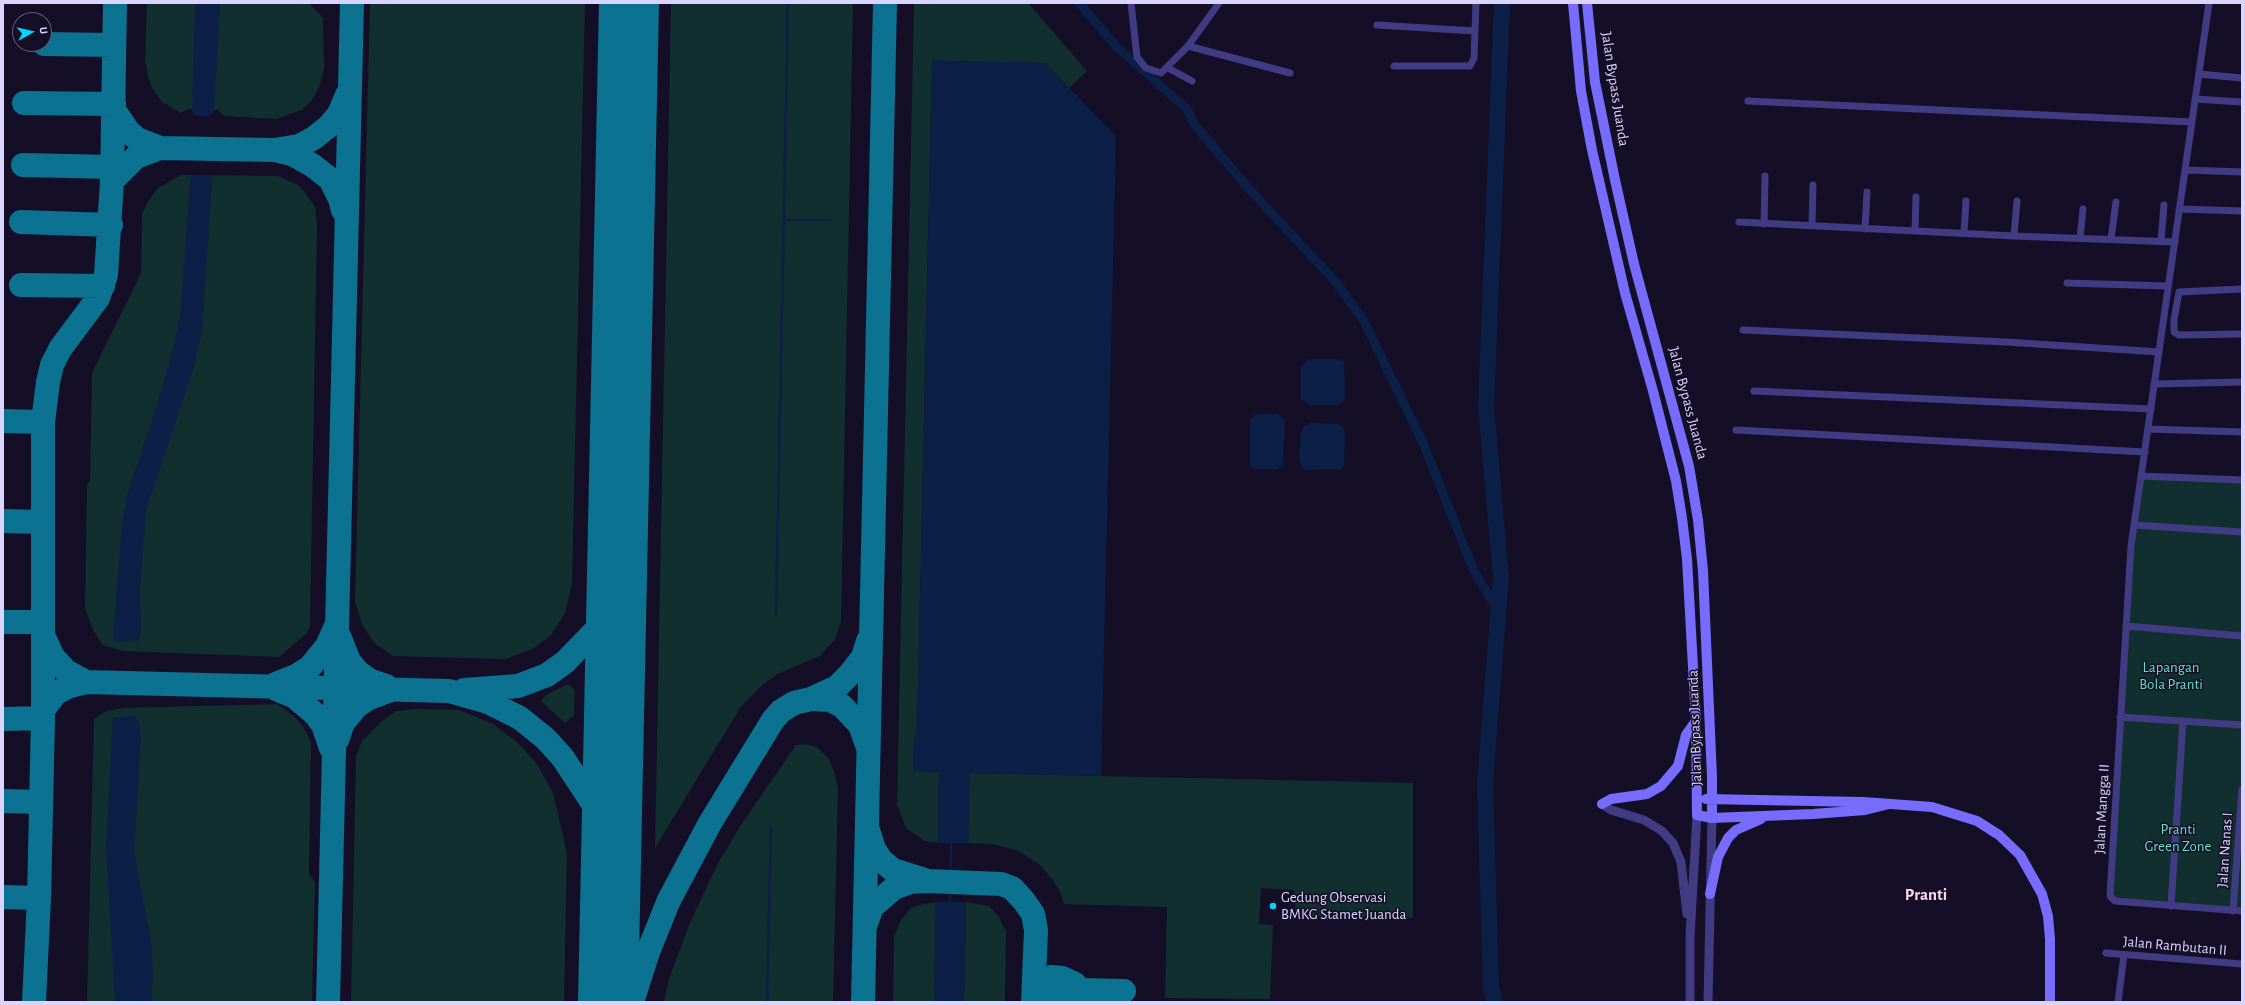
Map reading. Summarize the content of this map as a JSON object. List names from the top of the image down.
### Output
{
  "streets": {
    "main road": ["Jalan Bypass Juanda"],
    "street": ["Jalan Mangga II", "Jalan Nanas I", "Jalan Rambutan II"]
  },
  "districts": ["Pranti"],
  "parks": ["Lapangan Bola Pranti", "Pranti Green Zone"],
  "places": ["Gedung Observasi BMKG Stamet Juanda"],
  "north": "right"
}
